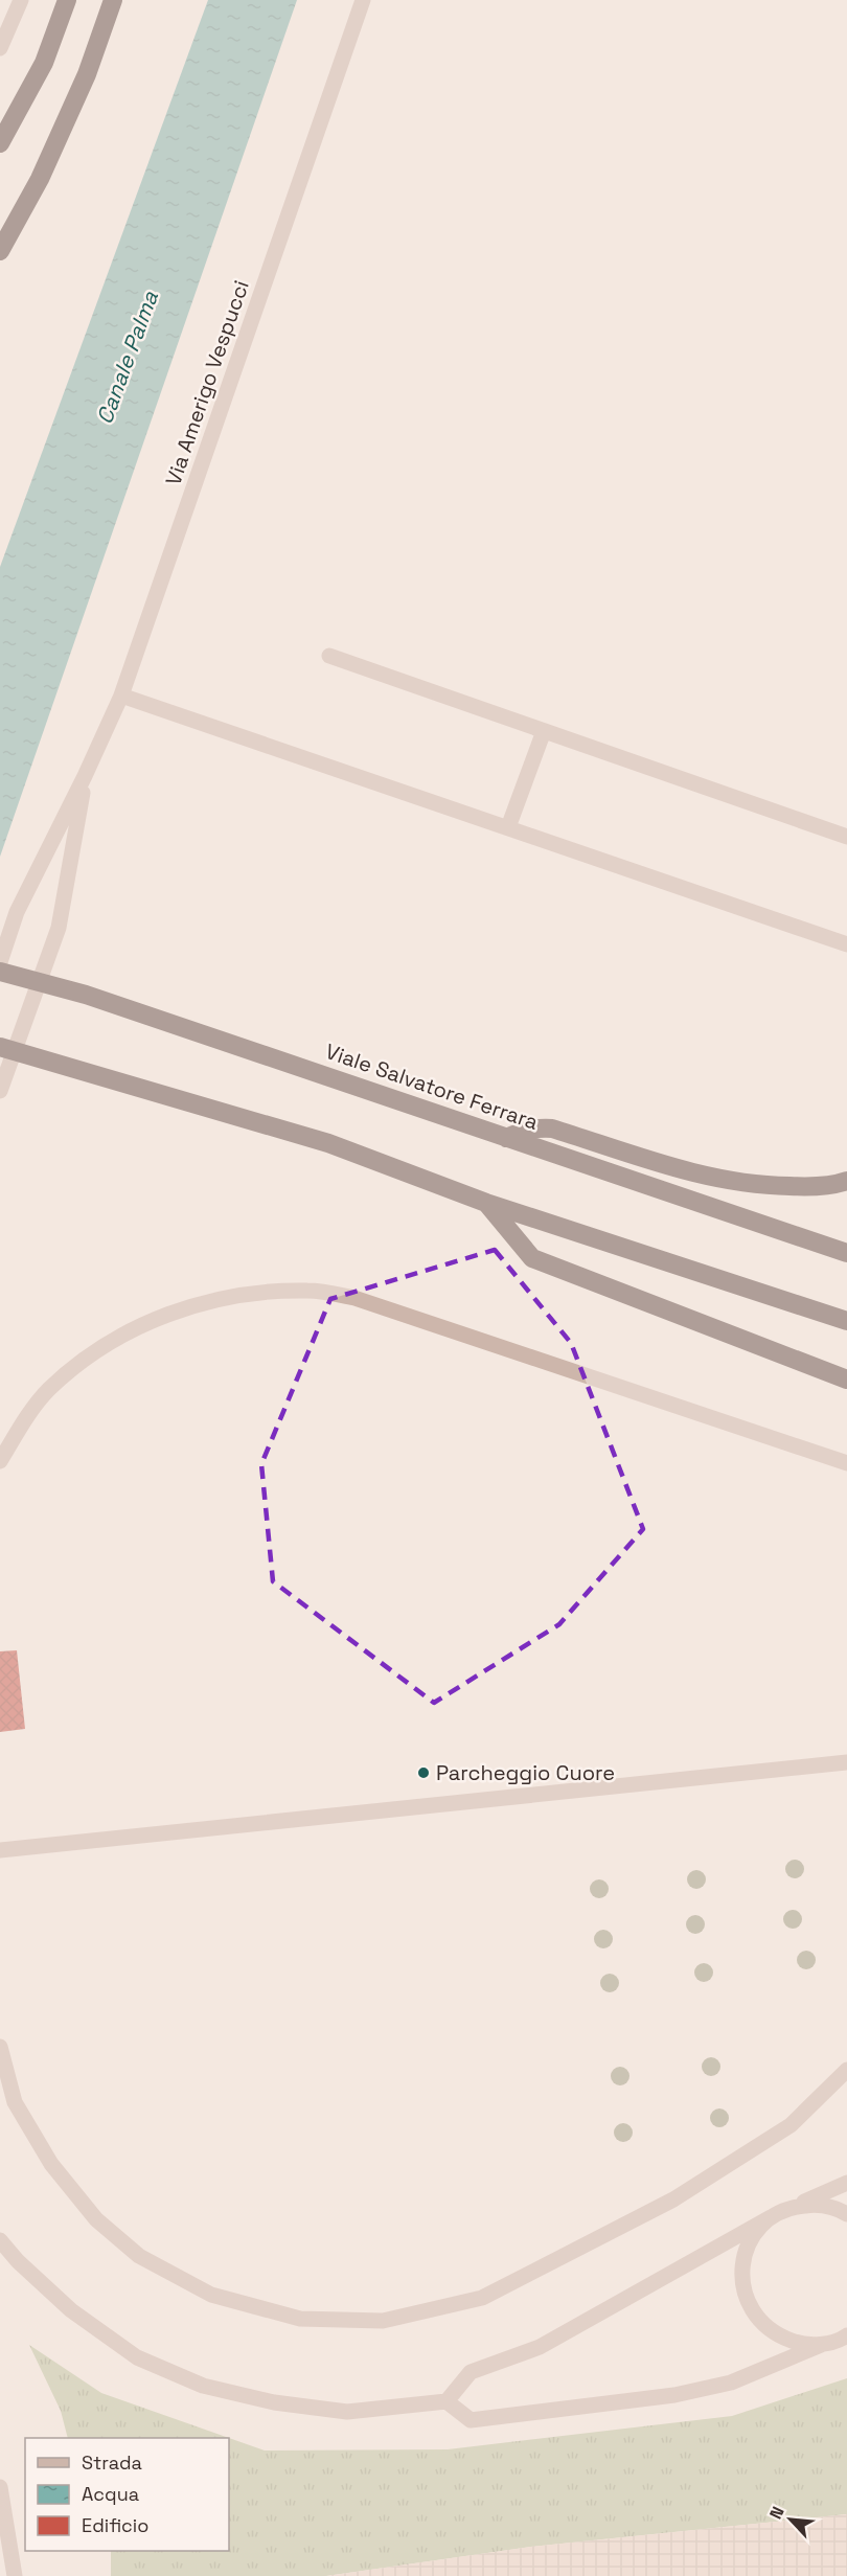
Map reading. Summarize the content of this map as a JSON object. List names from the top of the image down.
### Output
{
  "streets": {
    "highway": ["Viale Salvatore Ferrara"],
    "street": ["Via Amerigo Vespucci"]
  },
  "water": ["Canale Palma"],
  "places": ["Parcheggio Cuore"],
  "legend": ["Strada", "Acqua", "Edificio"],
  "north": "top left"
}
